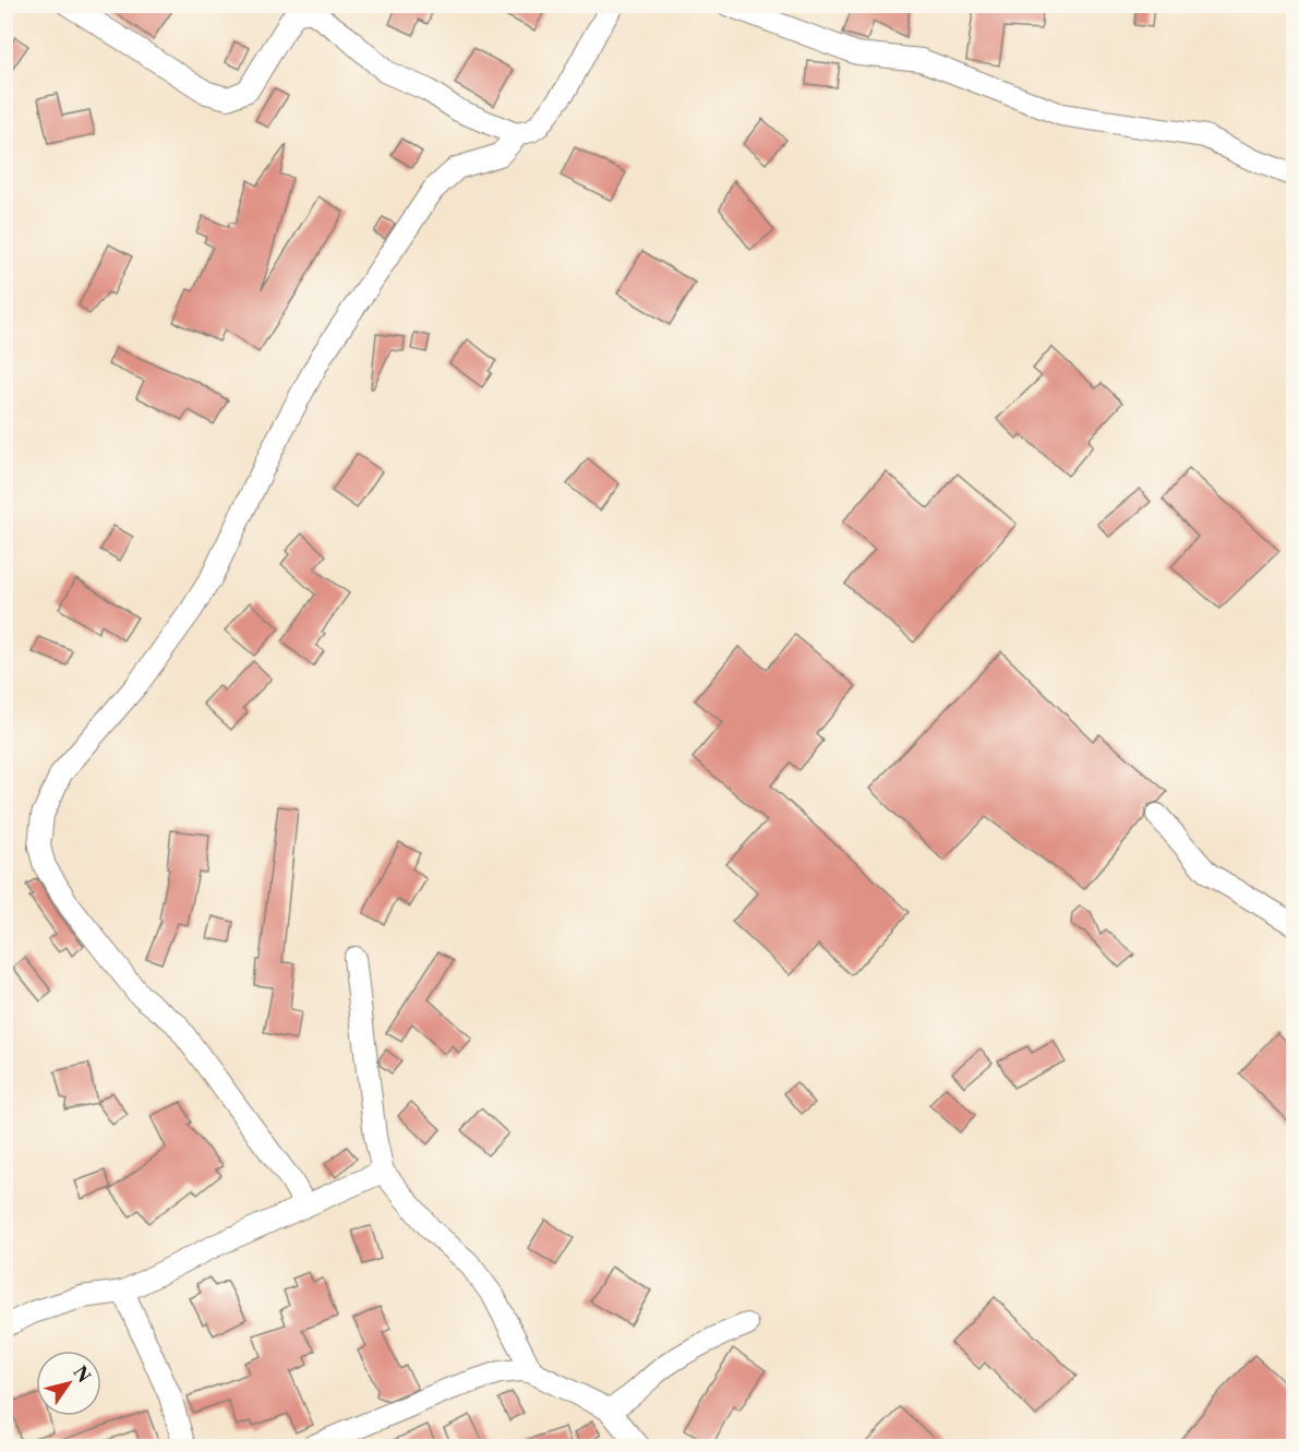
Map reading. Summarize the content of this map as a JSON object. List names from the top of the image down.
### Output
{
  "north": "top right"
}
